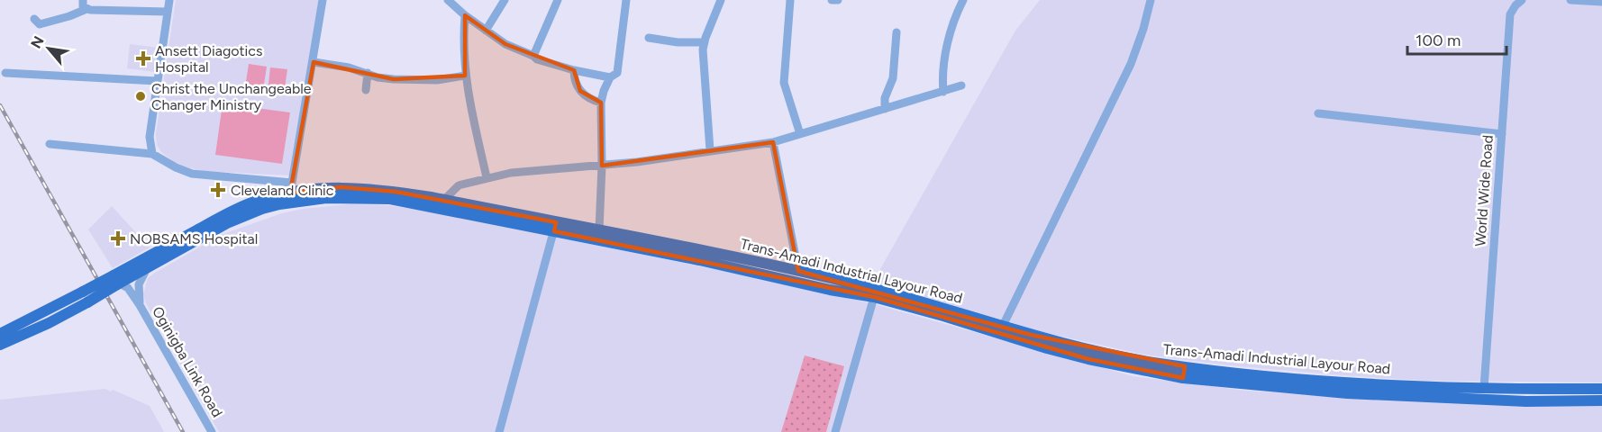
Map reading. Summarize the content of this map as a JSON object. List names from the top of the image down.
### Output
{
  "streets": {
    "main road": ["Trans-Amadi Industrial Layour Road"],
    "street": ["World Wide Road", "Oginigba Link Road"]
  },
  "crossings": [
    ["World Wide Road", "Trans-Amadi Industrial Layour Road"],
    ["Trans-Amadi Industrial Layour Road", "Oginigba Link Road"]
  ],
  "places": {
    "health": ["Ansett Diagotics Hospital", "Cleveland Clinic", "NOBSAMS Hospital"],
    "other": ["Christ the Unchangeable Changer Ministry"]
  },
  "scale_bar": "100 m",
  "north": "top left"
}
